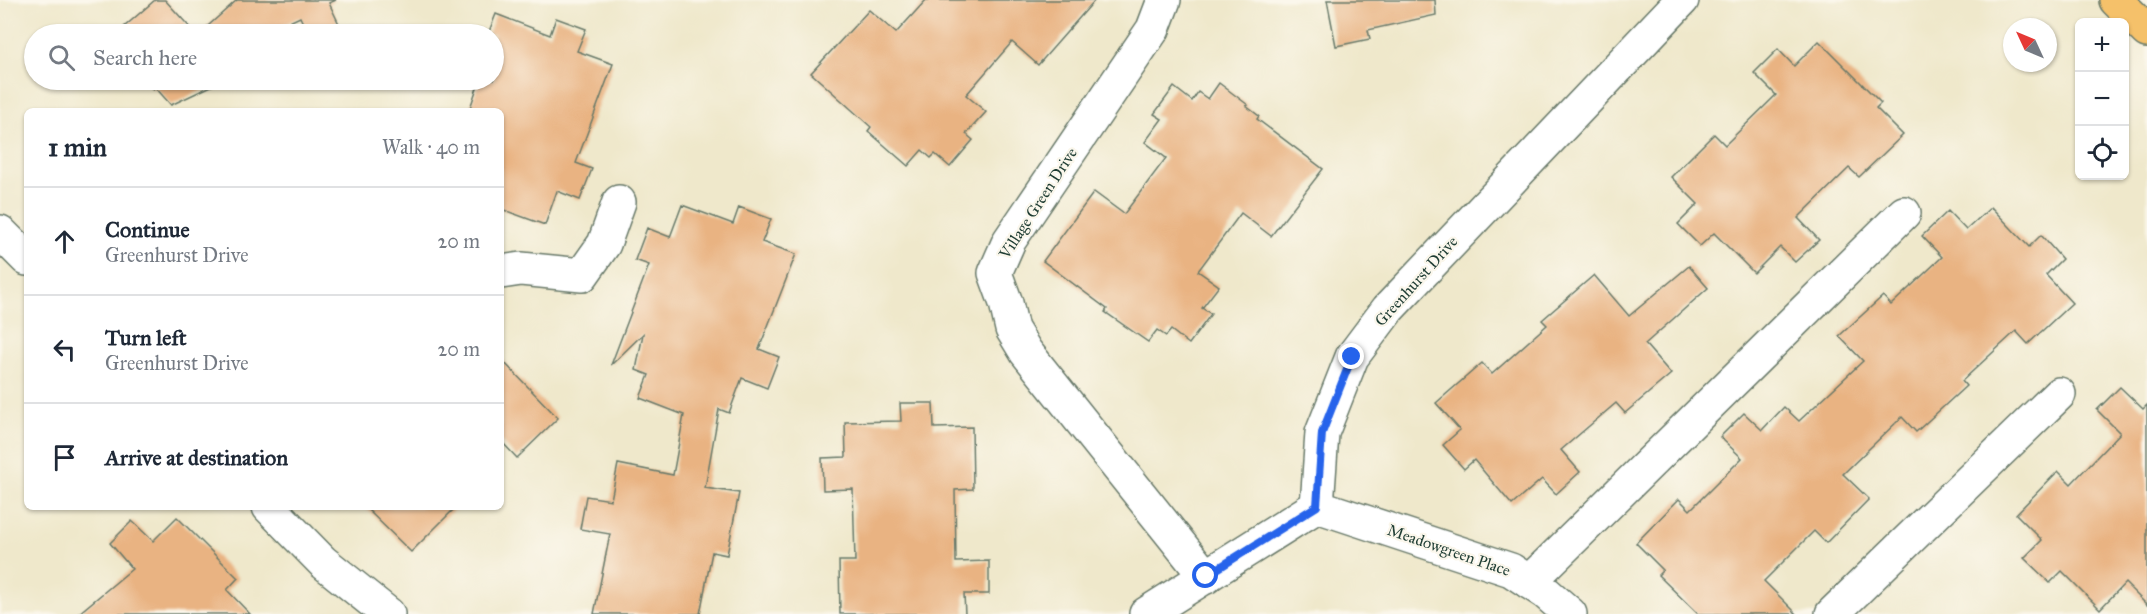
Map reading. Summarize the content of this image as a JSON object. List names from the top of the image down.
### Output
{
  "streets": {
    "street": ["Village Green Drive", "Greenhurst Drive", "Meadowgreen Place"]
  },
  "crossings": [
    ["Greenhurst Drive", "Meadowgreen Place"]
  ],
  "north": "top left",
  "page": {
    "map_buttons": ["+", "−"],
    "search": "Search here",
    "heading": ["1 min", "Walk · 40 m"],
    "list": [
      ["Continue", "Greenhurst Drive", "20 m"],
      ["Turn left", "Greenhurst Drive", "20 m"],
      "Arrive at destination"
    ]
  }
}
